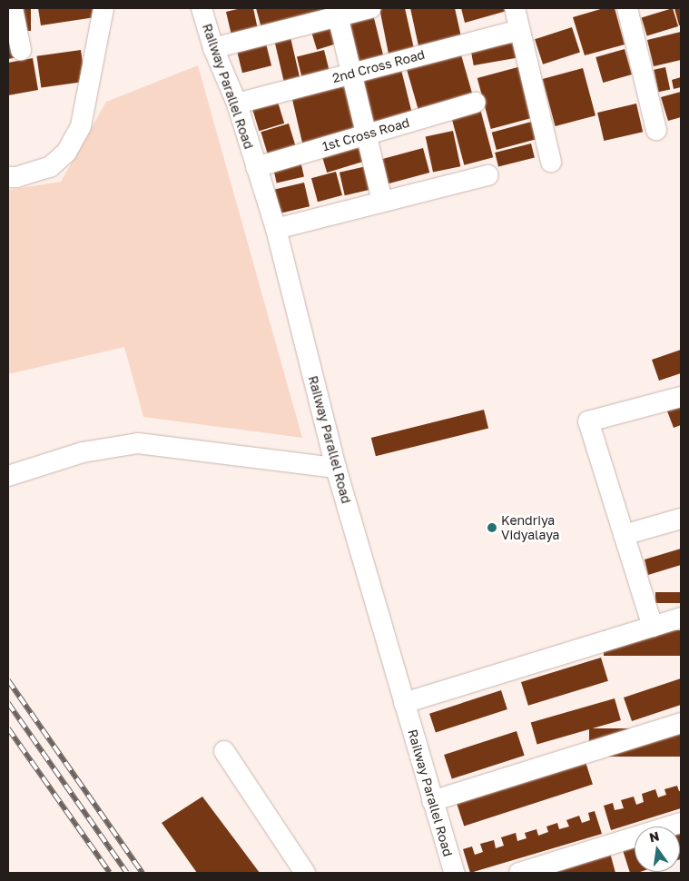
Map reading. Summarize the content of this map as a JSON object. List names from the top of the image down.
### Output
{
  "streets": {
    "street": ["2nd Cross Road", "Railway Parallel Road", "1st Cross Road"]
  },
  "crossings": [
    ["2nd Cross Road", "Railway Parallel Road"],
    ["Railway Parallel Road", "1st Cross Road"]
  ],
  "places": ["Kendriya Vidyalaya"],
  "north": "top"
}
